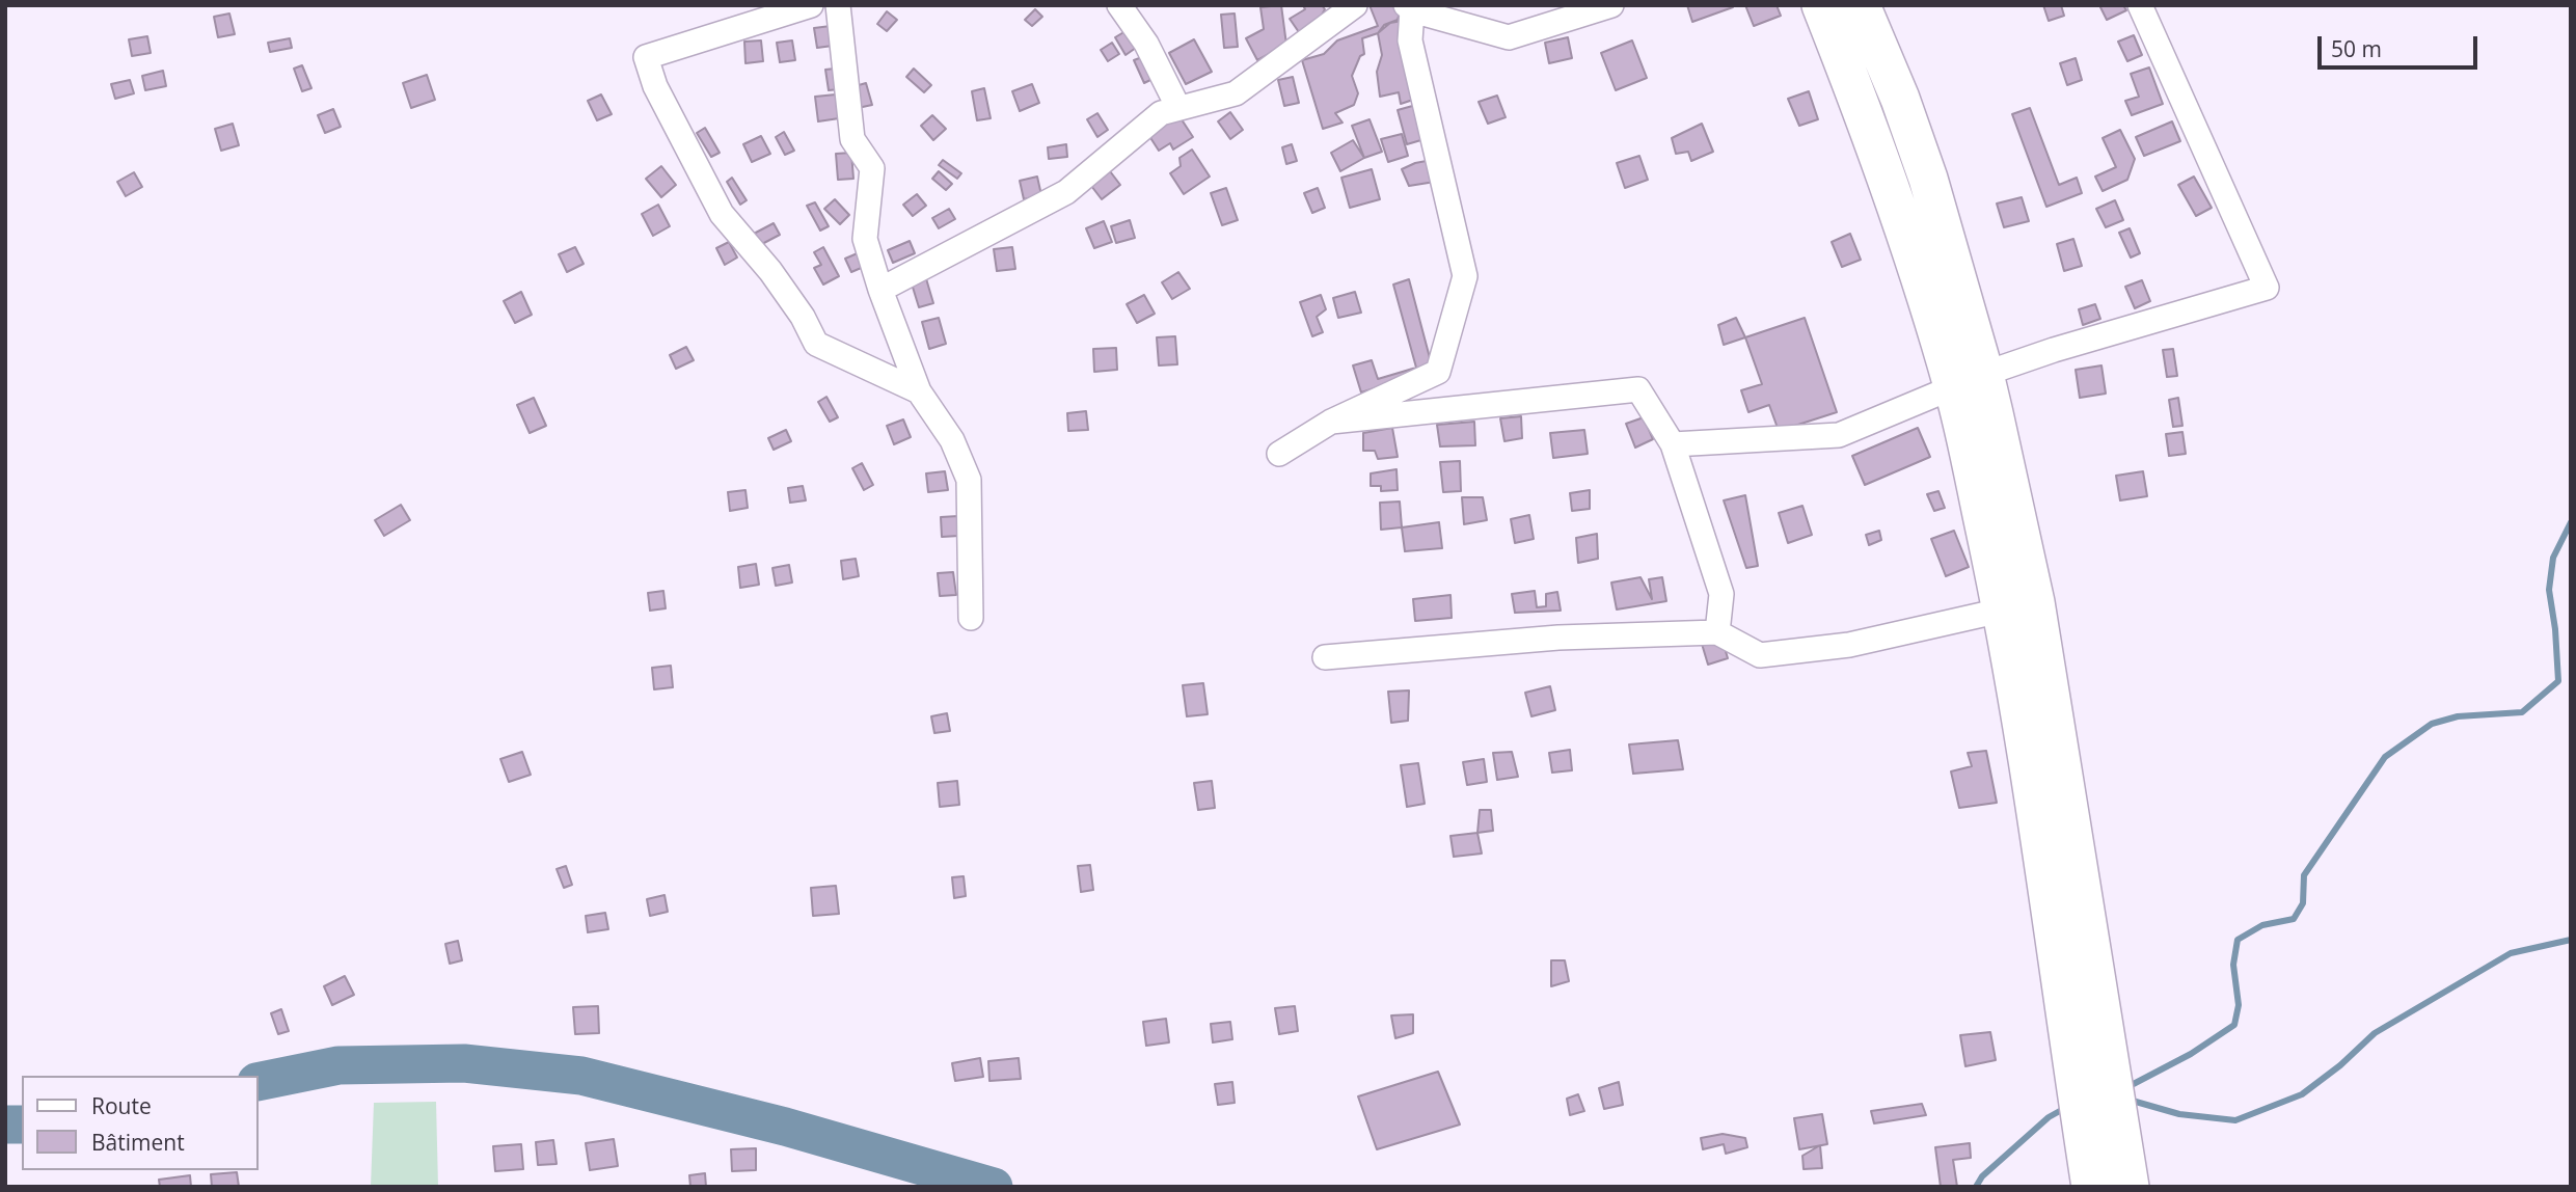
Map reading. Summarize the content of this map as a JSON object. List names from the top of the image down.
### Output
{
  "legend": ["Route", "Bâtiment"],
  "scale_bar": "50 m"
}
